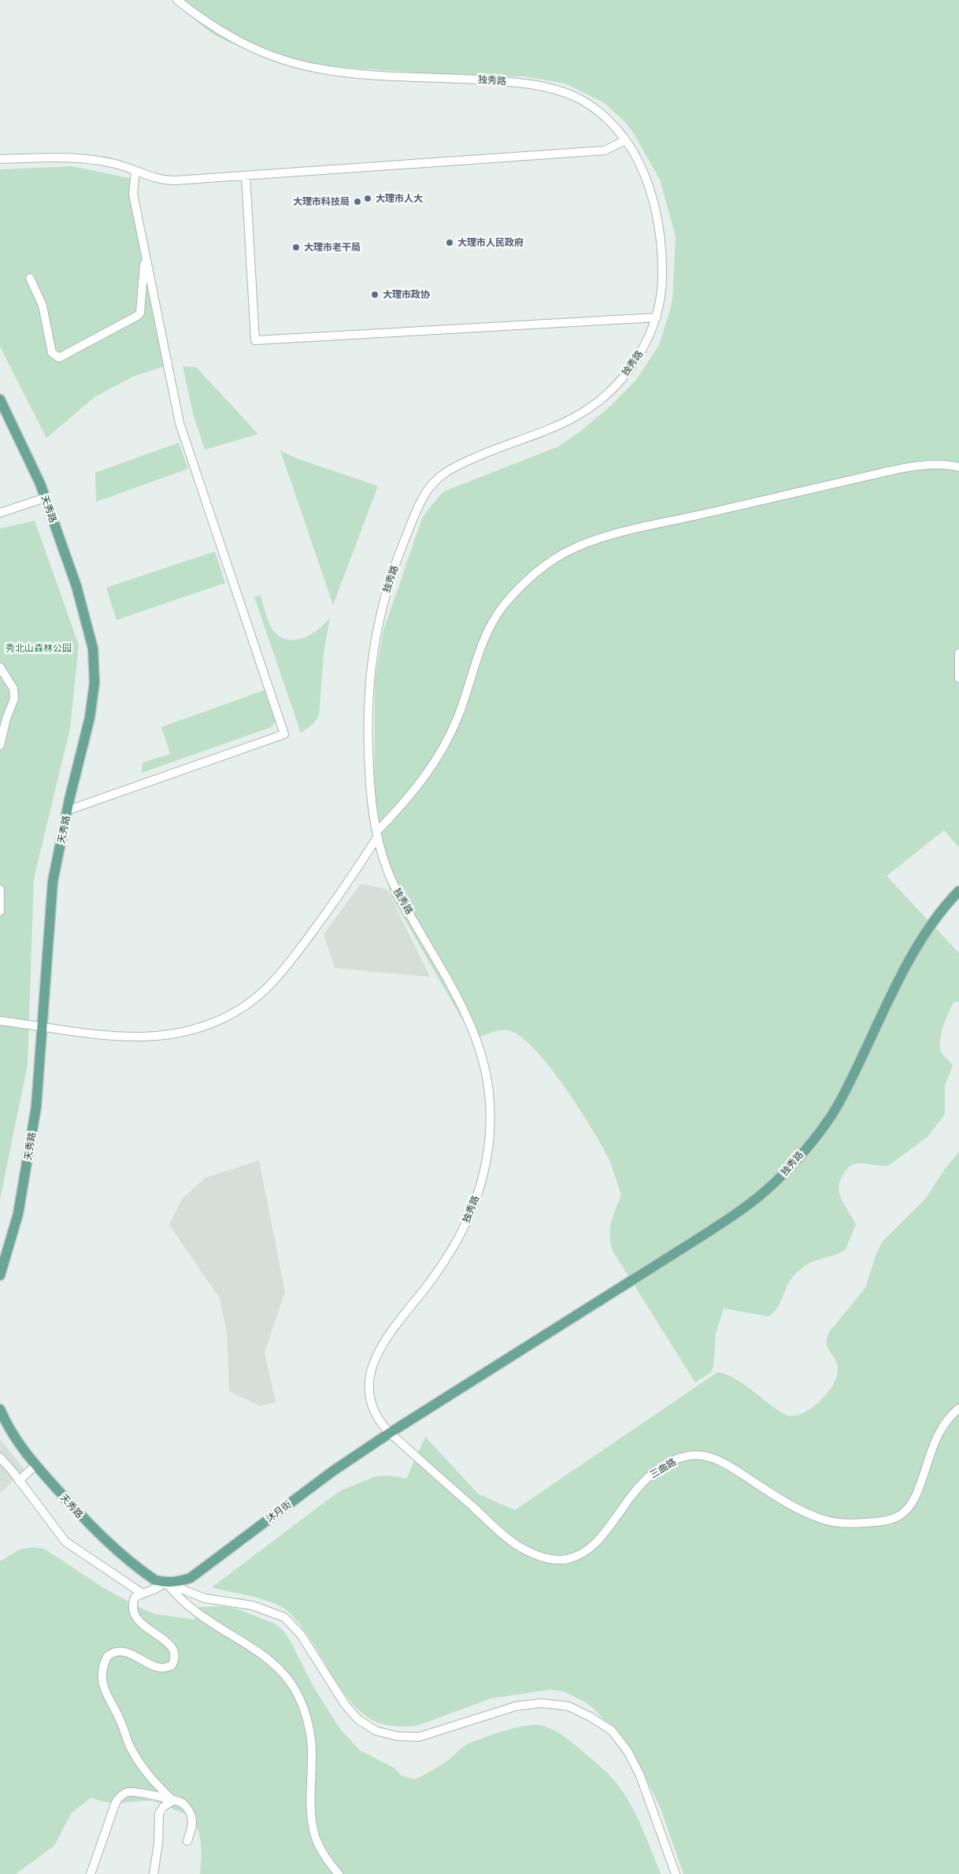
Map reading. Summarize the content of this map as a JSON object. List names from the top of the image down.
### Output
{
  "streets": {
    "main road": ["独秀路", "天秀路", "沐月街"],
    "street": ["三曲路"]
  },
  "crossings": [
    ["独秀路", "三曲路"],
    ["独秀路", "沐月街"],
    ["天秀路", "沐月街"],
    ["三曲路", "沐月街"]
  ],
  "parks": ["秀北山森林公园"],
  "places": [
    "大理市人大",
    "大理市科技局",
    "大理市人民政府",
    "大理市老干局",
    "大理市政协"
  ]
}
